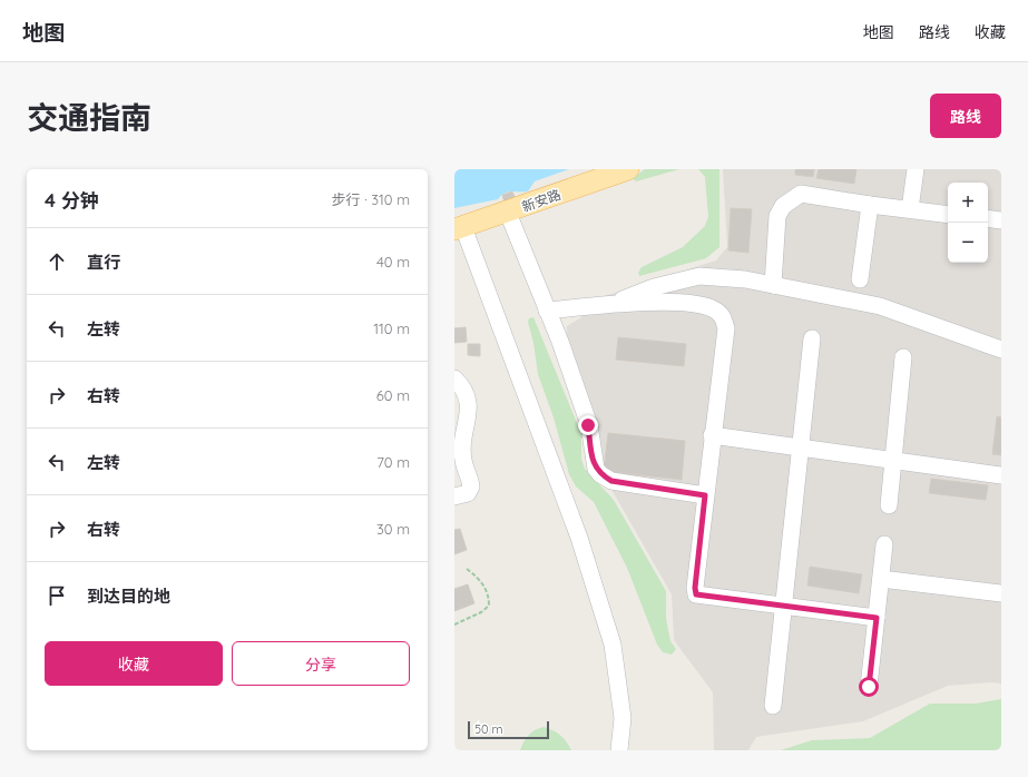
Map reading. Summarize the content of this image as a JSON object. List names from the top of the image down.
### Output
{
  "streets": {
    "main road": ["新安路"]
  },
  "scale_bar": "50 m",
  "page": {
    "header": "地图",
    "nav": ["地图", "路线", "收藏"],
    "title": "交通指南",
    "buttons": [
      "路线",
      ["收藏", "分享"]
    ],
    "heading": ["4 分钟", "步行 · 310 m"],
    "map_buttons": ["+", "−"],
    "list": [
      ["直行", "40 m"],
      ["左转", "110 m"],
      ["右转", "60 m"],
      ["左转", "70 m"],
      ["右转", "30 m"],
      "到达目的地"
    ],
    "scale": "50 m"
  }
}
